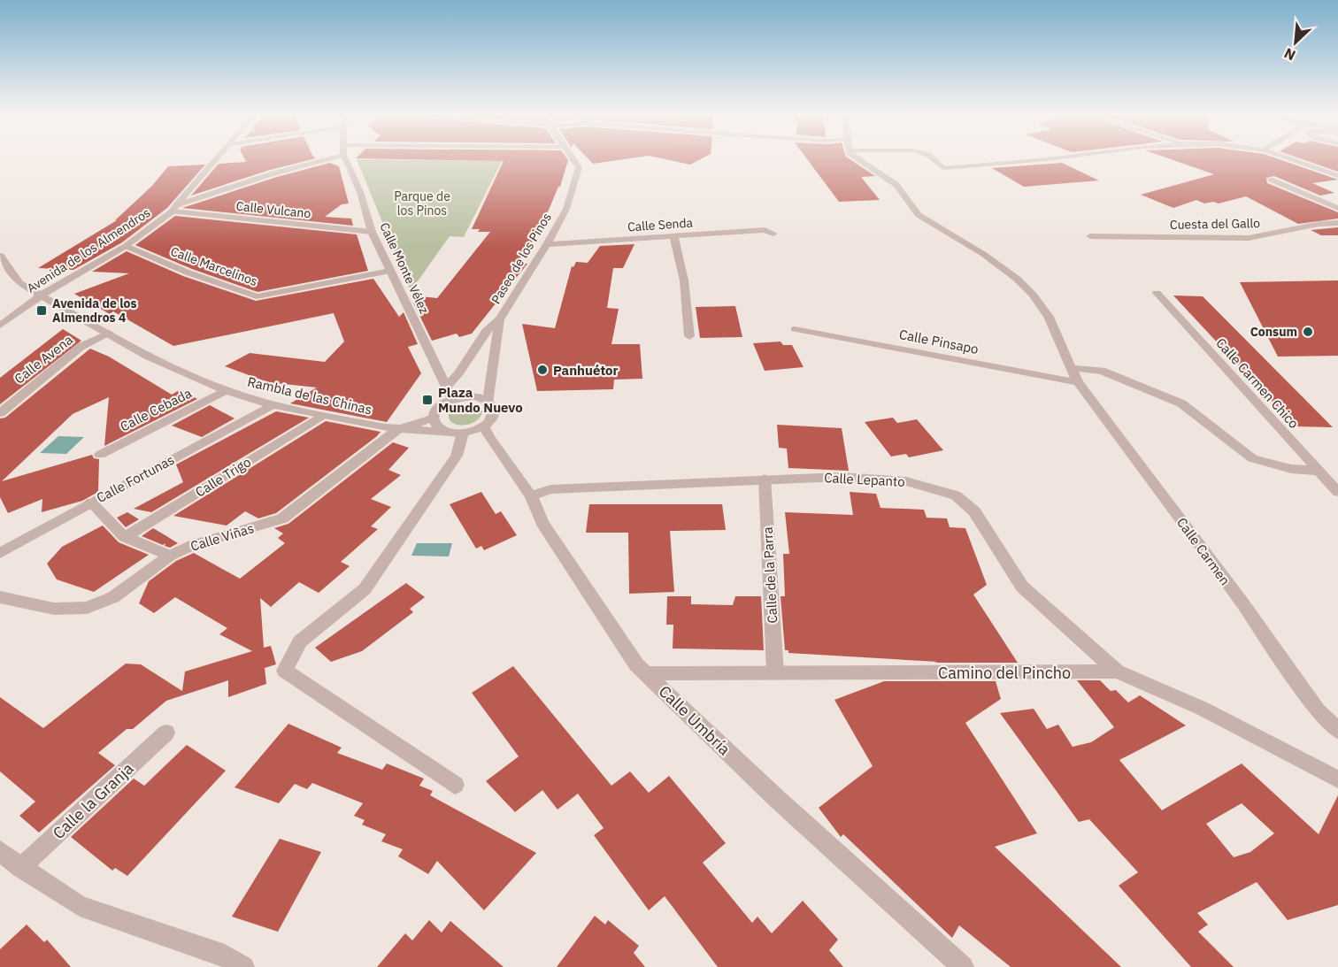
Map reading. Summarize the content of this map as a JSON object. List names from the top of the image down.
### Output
{
  "streets": {
    "street": [
      "Calle Vulcano",
      "Cuesta del Gallo",
      "Calle Senda",
      "Avenida de los Almendros",
      "Paseo de los Pinos",
      "Calle Marcelinos",
      "Calle Monte Vélez",
      "Calle Pinsapo",
      "Calle Avena",
      "Calle Carmen Chico",
      "Rambla de las Chinas",
      "Calle Cebada",
      "Calle Trigo",
      "Calle Fortunas",
      "Calle Lepanto",
      "Calle Viñas",
      "Calle Carmen",
      "Calle de la Parra",
      "Camino del Pincho",
      "Calle Umbría",
      "Calle la Granja"
    ]
  },
  "crossings": [
    ["Calle Vulcano", "Avenida de los Almendros"],
    ["Calle Vulcano", "Calle Monte Vélez"],
    ["Calle Senda", "Paseo de los Pinos"],
    ["Avenida de los Almendros", "Calle Marcelinos"],
    ["Avenida de los Almendros", "Rambla de las Chinas"],
    ["Paseo de los Pinos", "Calle Monte Vélez"],
    ["Paseo de los Pinos", "Rambla de las Chinas"],
    ["Paseo de los Pinos", "Calle Umbría"],
    ["Calle Marcelinos", "Calle Monte Vélez"],
    ["Calle Monte Vélez", "Rambla de las Chinas"],
    ["Calle Monte Vélez", "Calle Umbría"],
    ["Calle Pinsapo", "Calle Carmen Chico"],
    ["Calle Pinsapo", "Calle Carmen"],
    ["Calle Avena", "Rambla de las Chinas"],
    ["Rambla de las Chinas", "Calle Cebada"],
    ["Rambla de las Chinas", "Calle Trigo"],
    ["Rambla de las Chinas", "Calle Fortunas"],
    ["Rambla de las Chinas", "Calle Viñas"],
    ["Rambla de las Chinas", "Calle Umbría"],
    ["Calle Lepanto", "Calle de la Parra"],
    ["Calle Lepanto", "Camino del Pincho"],
    ["Calle Lepanto", "Calle Umbría"],
    ["Calle de la Parra", "Camino del Pincho"],
    ["Camino del Pincho", "Calle Umbría"]
  ],
  "parks": ["Parque de los Pinos"],
  "places": {
    "transit": ["Avenida de los Almendros 4", "Plaza Mundo Nuevo"],
    "other": ["Consum", "Panhuétor"]
  },
  "north": "bottom left"
}
